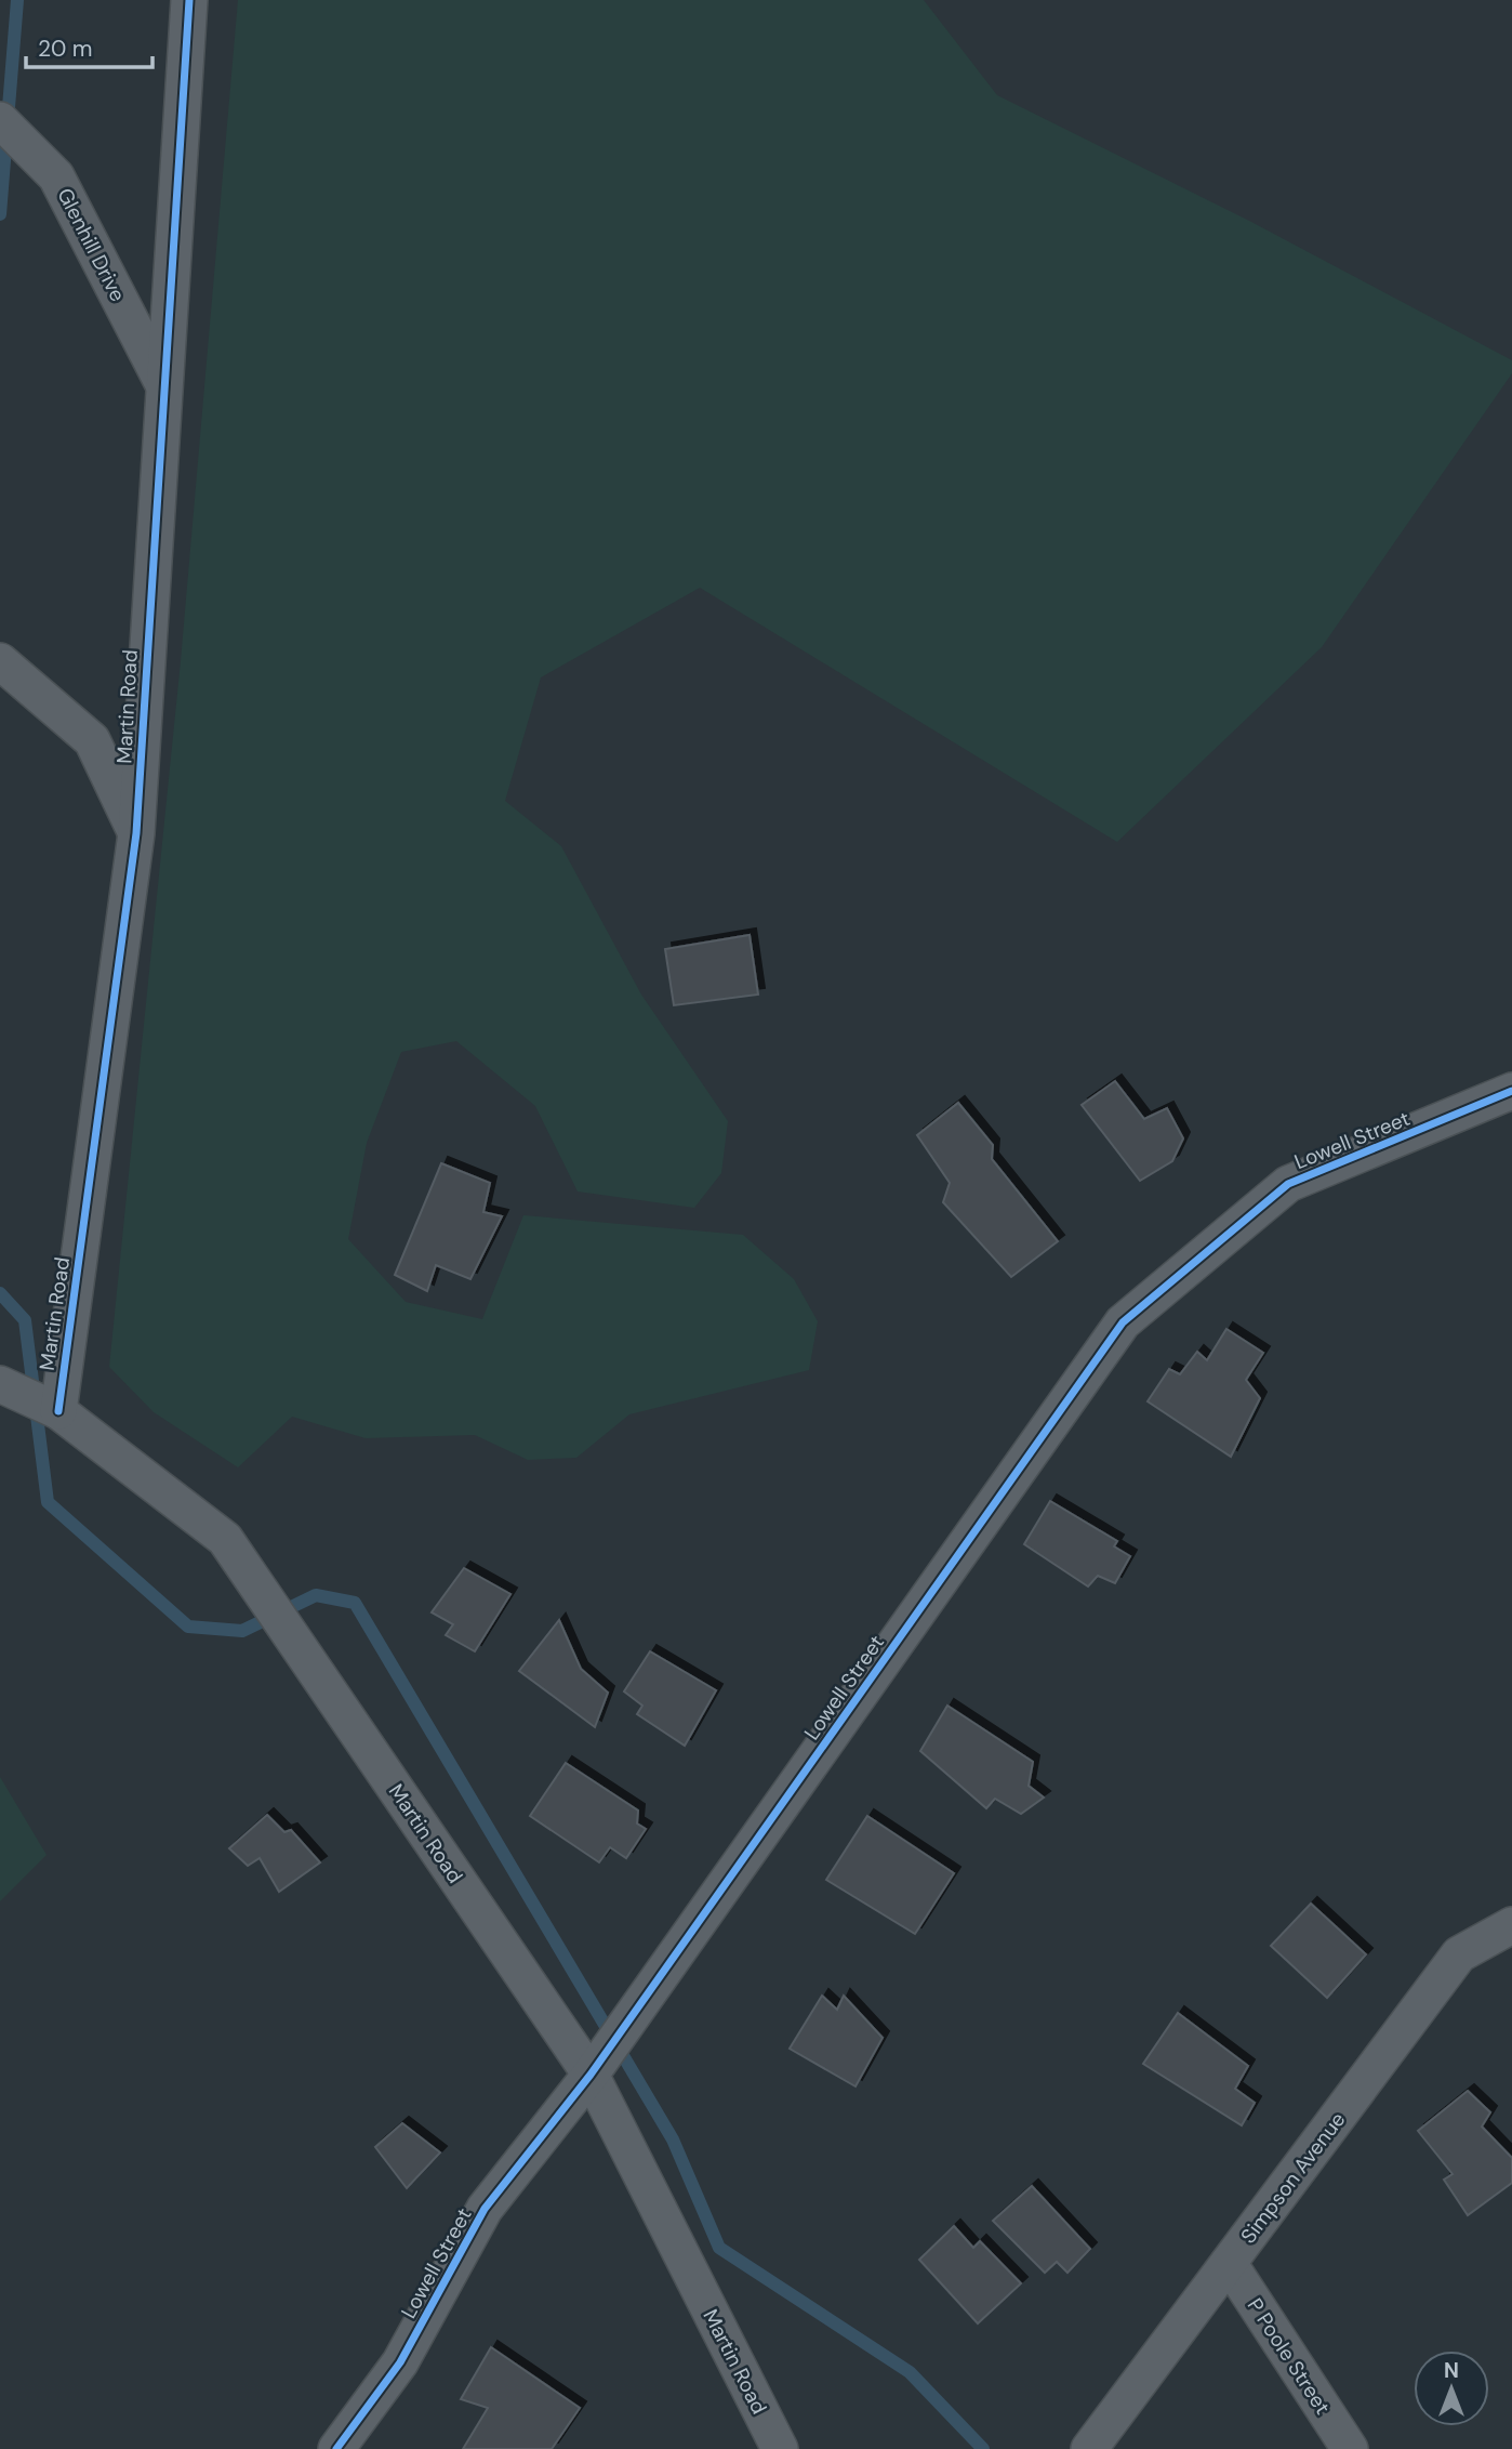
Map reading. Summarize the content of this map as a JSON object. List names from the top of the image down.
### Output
{
  "streets": {
    "street": [
      "Glenhill Drive",
      "Martin Road",
      "Lowell Street",
      "Simpson Avenue",
      "P Poole Street"
    ]
  },
  "crossings": [
    ["Glenhill Drive", "Martin Road"],
    ["Martin Road", "Lowell Street"],
    ["Simpson Avenue", "P Poole Street"]
  ],
  "scale_bar": "20 m",
  "north": "top"
}
